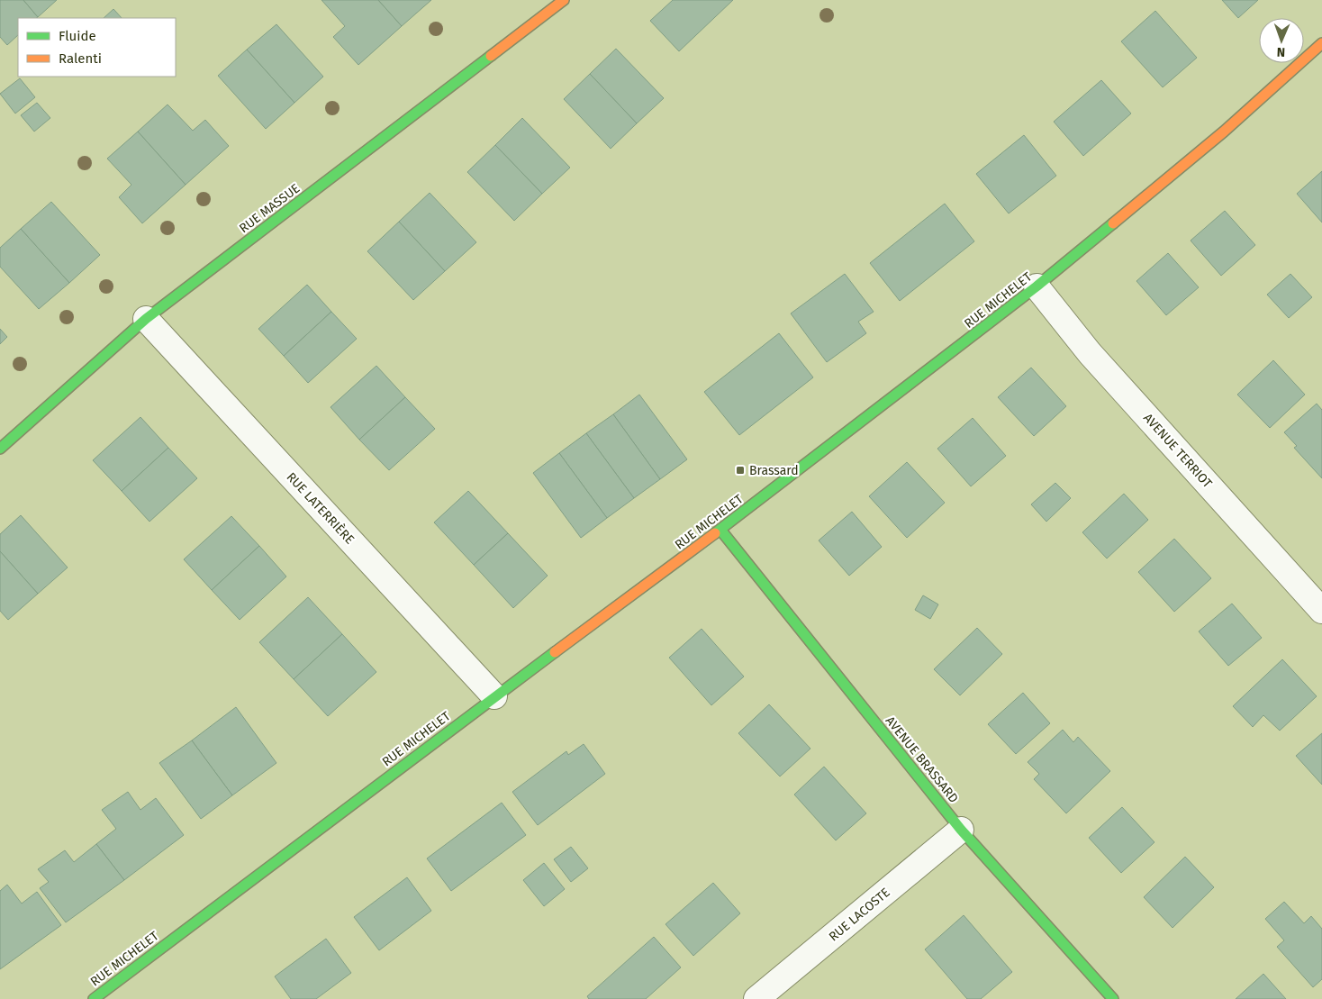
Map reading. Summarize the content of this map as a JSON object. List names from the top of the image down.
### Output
{
  "streets": {
    "street": [
      "RUE MASSUE",
      "RUE MICHELET",
      "AVENUE TERRIOT",
      "RUE LATERRIÈRE",
      "AVENUE BRASSARD",
      "RUE LACOSTE"
    ]
  },
  "crossings": [
    ["RUE MASSUE", "RUE LATERRIÈRE"],
    ["RUE MICHELET", "AVENUE TERRIOT"],
    ["RUE MICHELET", "RUE LATERRIÈRE"],
    ["RUE MICHELET", "AVENUE BRASSARD"],
    ["AVENUE BRASSARD", "RUE LACOSTE"]
  ],
  "places": {
    "transit": ["Brassard"]
  },
  "legend": ["Fluide", "Ralenti"],
  "north": "bottom"
}
